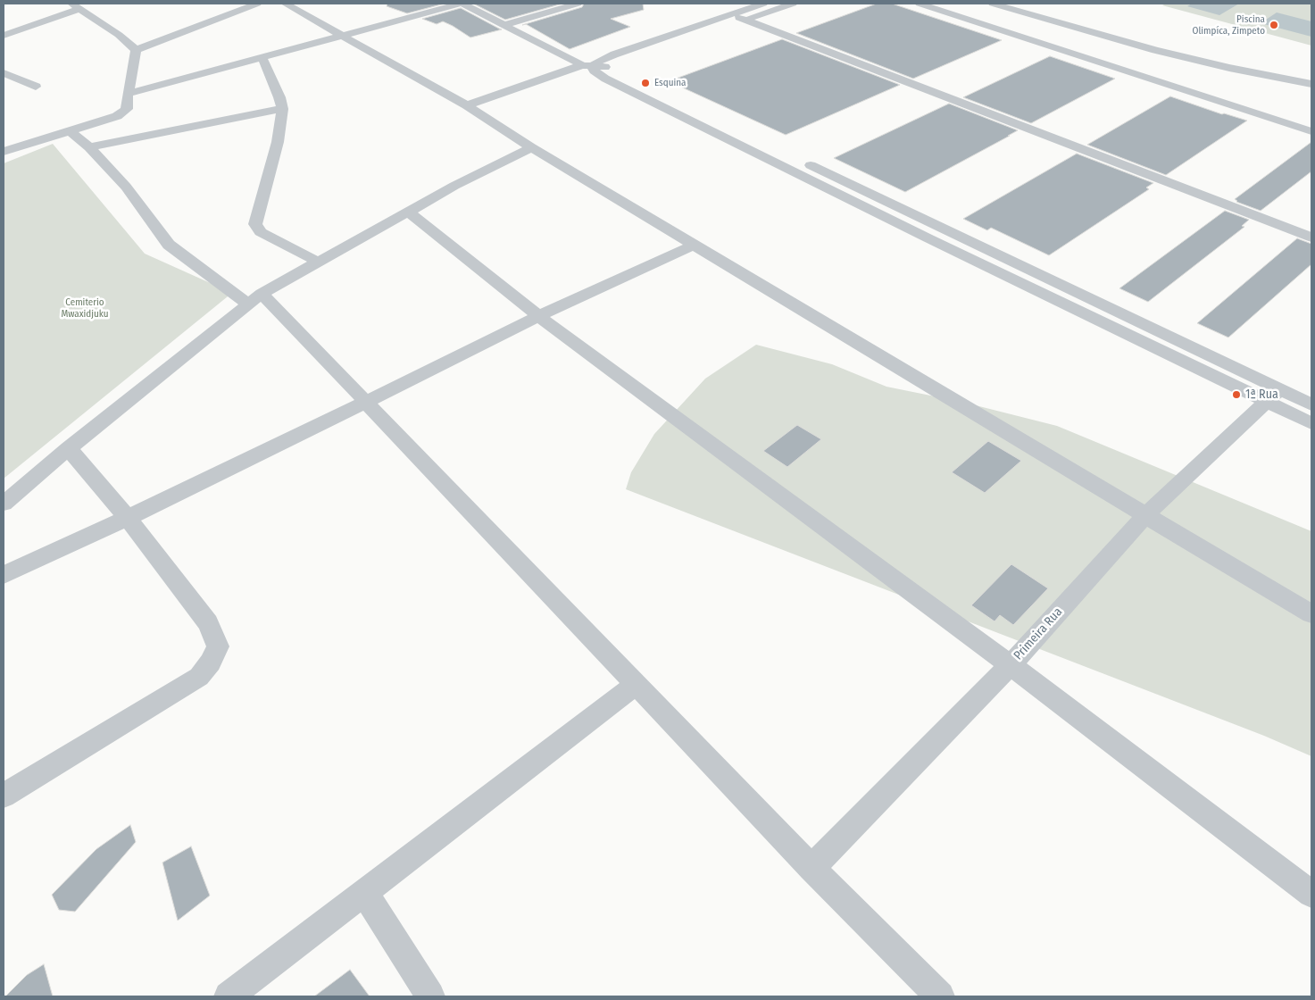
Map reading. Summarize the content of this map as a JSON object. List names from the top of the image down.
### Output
{
  "streets": {
    "street": ["Primeira Rua"]
  },
  "parks": ["Cemiterio Mwaxidjuku"],
  "places": ["Piscina Olimpíca, Zimpeto", "Esquina", "1ª Rua"]
}
